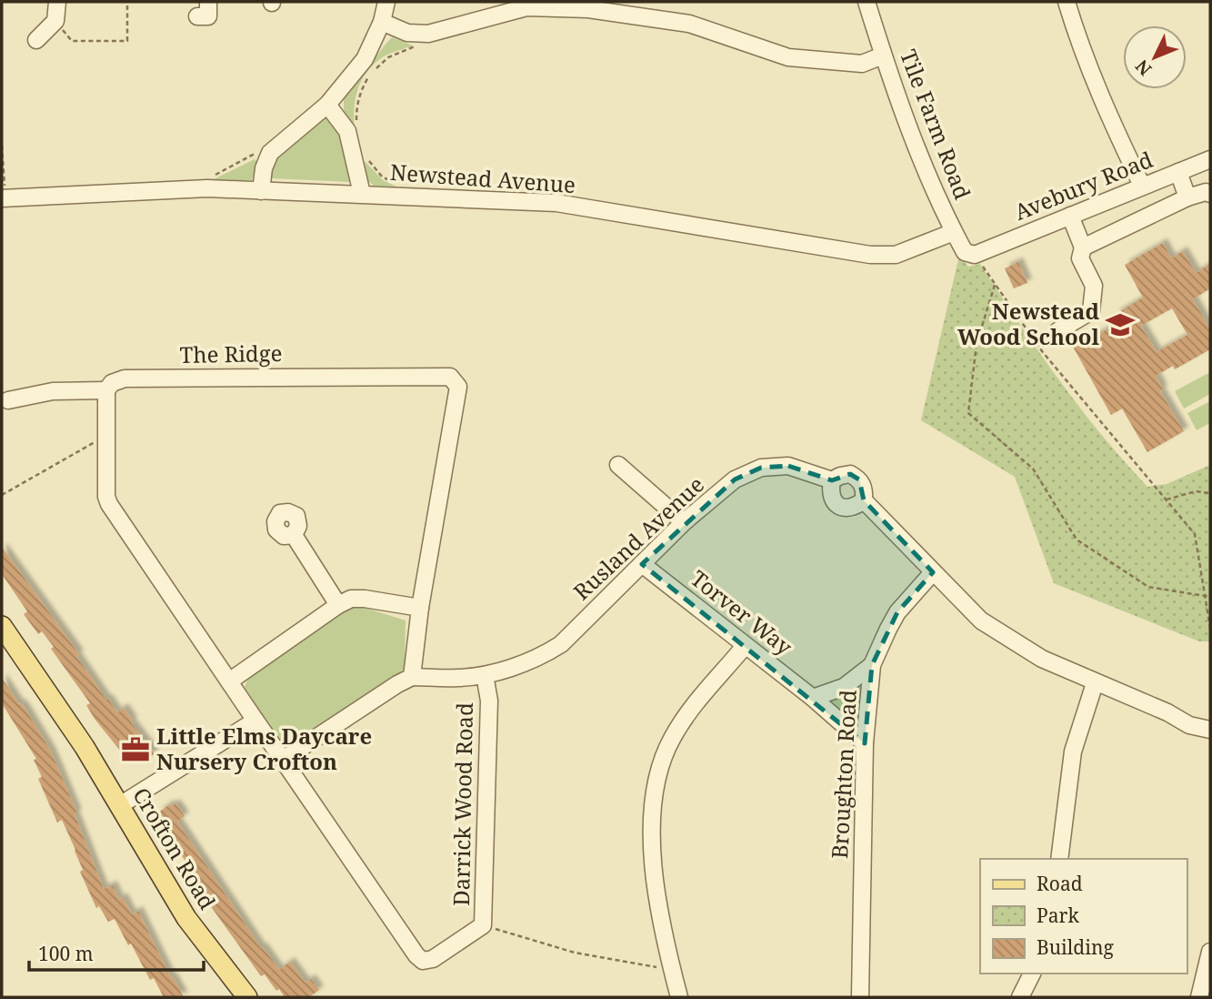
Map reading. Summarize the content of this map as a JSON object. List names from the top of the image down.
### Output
{
  "streets": {
    "main road": ["Crofton Road"],
    "street": [
      "Tile Farm Road",
      "Newstead Avenue",
      "Avebury Road",
      "The Ridge",
      "Rusland Avenue",
      "Torver Way",
      "Broughton Road",
      "Darrick Wood Road"
    ]
  },
  "crossings": [
    ["Tile Farm Road", "Newstead Avenue"],
    ["Tile Farm Road", "Avebury Road"],
    ["Rusland Avenue", "Torver Way"],
    ["Rusland Avenue", "Broughton Road"],
    ["Rusland Avenue", "Darrick Wood Road"],
    ["Torver Way", "Broughton Road"]
  ],
  "places": {
    "school or university": ["Newstead Wood School"],
    "office": ["Little Elms Daycare Nursery Crofton"]
  },
  "legend": ["Road", "Park", "Building"],
  "scale_bar": "100 m",
  "north": "bottom left"
}
